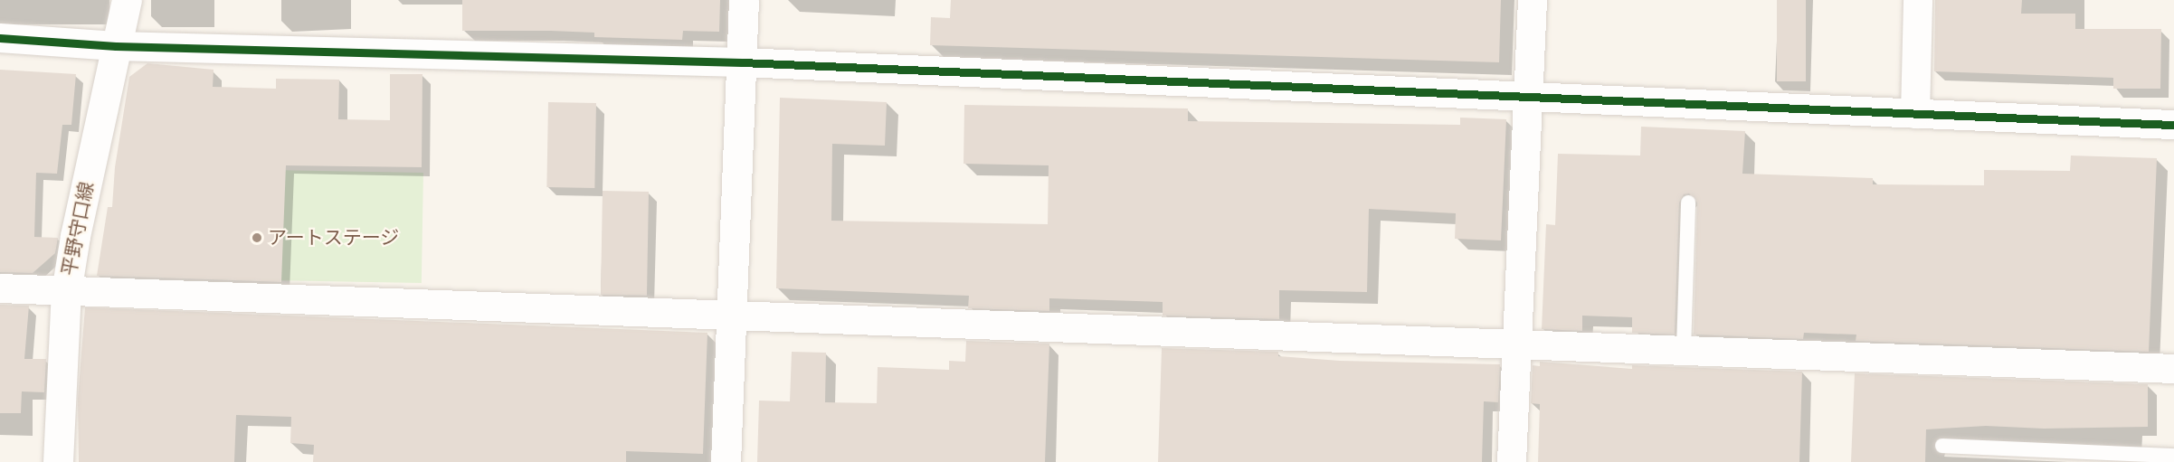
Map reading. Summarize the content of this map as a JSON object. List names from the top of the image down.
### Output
{
  "streets": {
    "main road": ["平野守口線"]
  },
  "places": ["アートステージ"]
}
